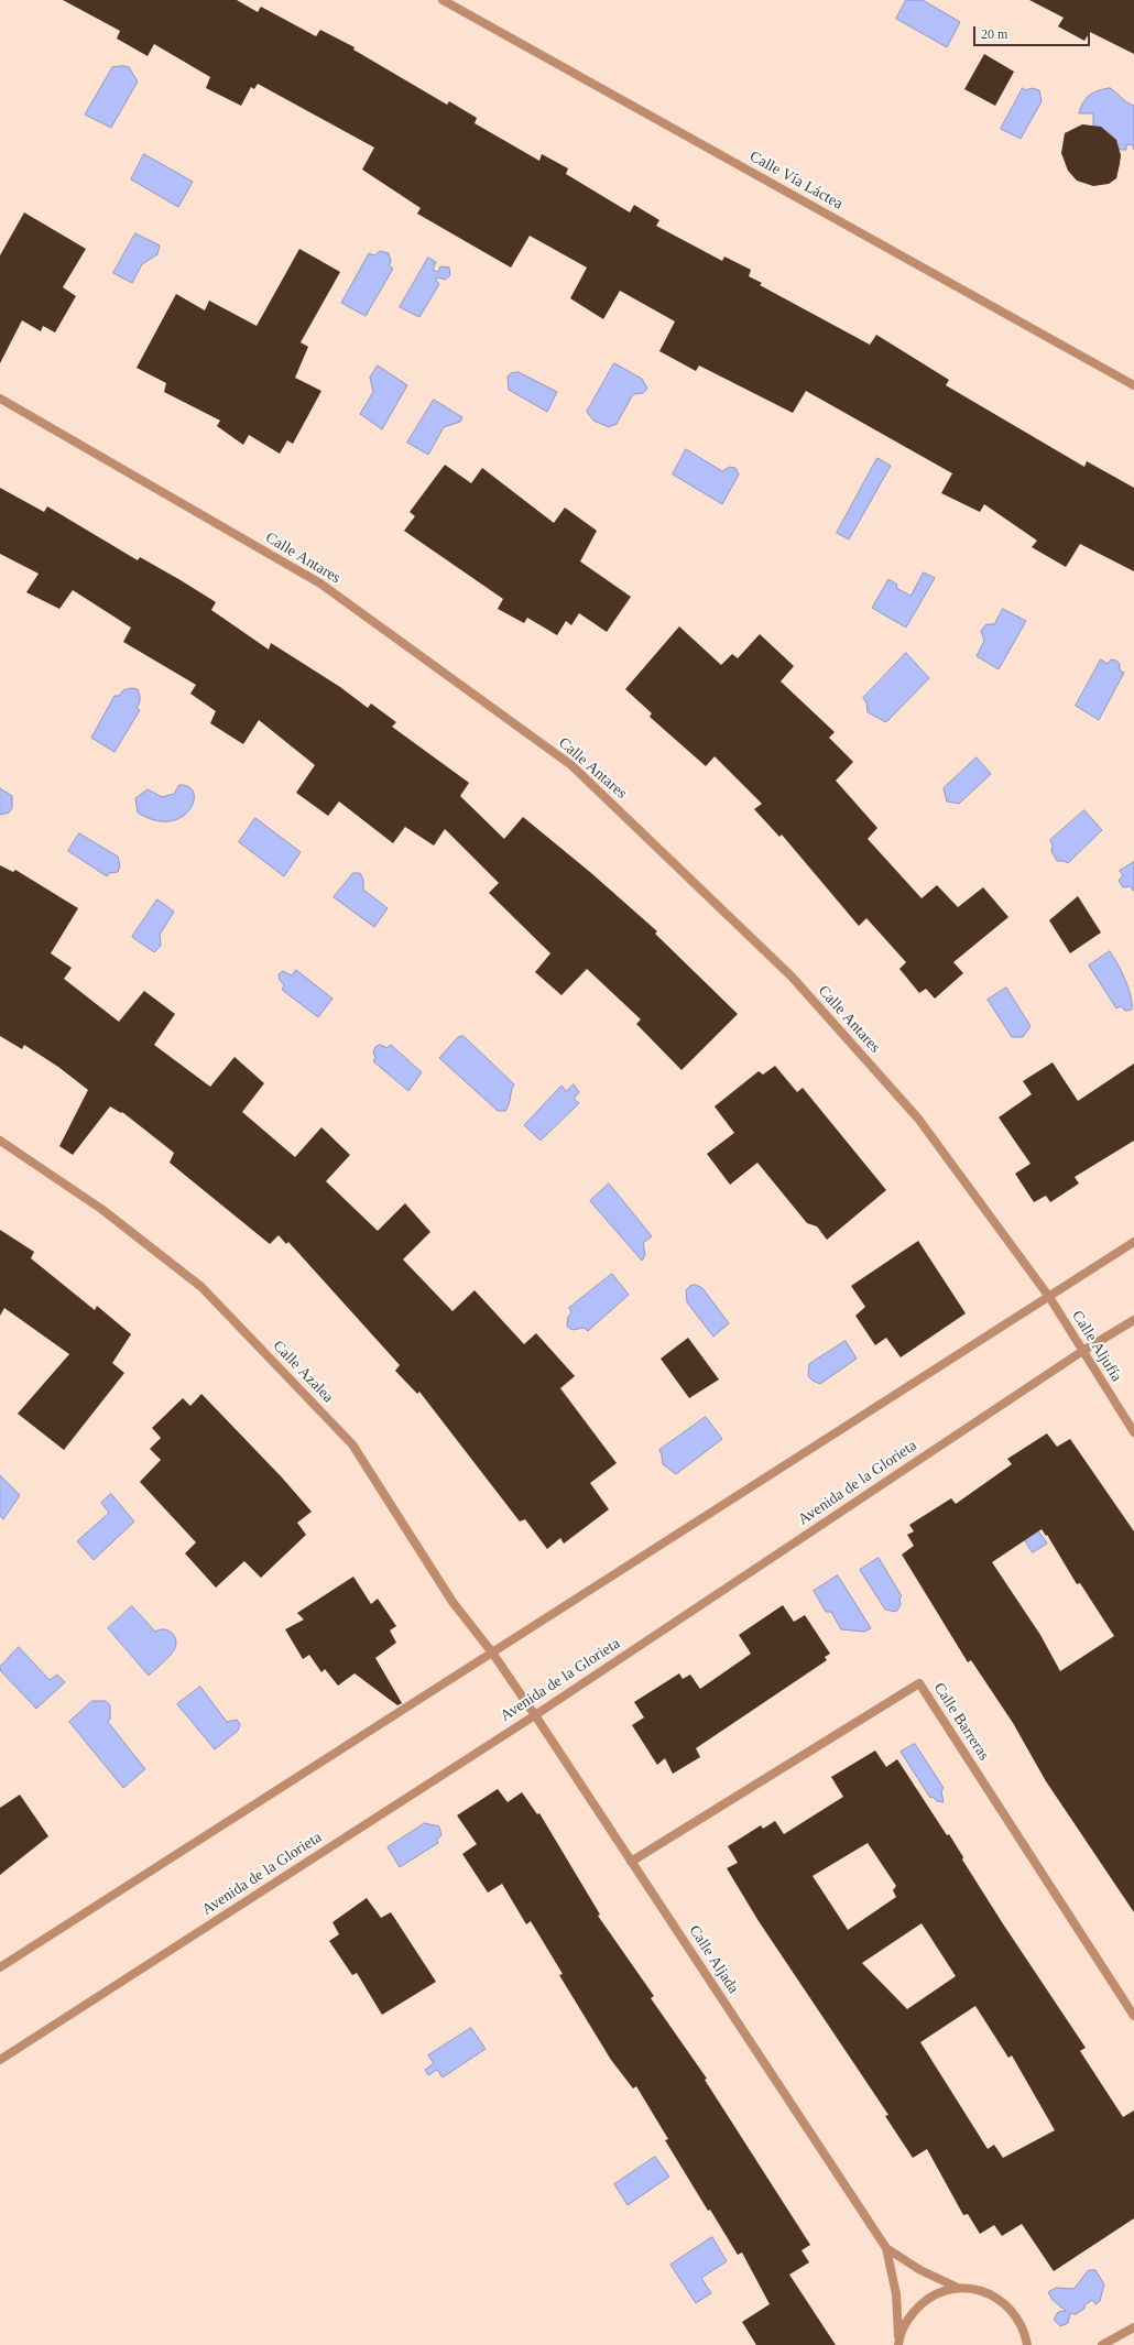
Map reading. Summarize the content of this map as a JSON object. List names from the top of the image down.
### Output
{
  "streets": {
    "street": [
      "Calle Vía Láctea",
      "Calle Antares",
      "Calle Aljufía",
      "Calle Azalea",
      "Avenida de la Glorieta",
      "Calle Barreras",
      "Calle Aljada"
    ]
  },
  "crossings": [
    ["Calle Antares", "Calle Aljufía"],
    ["Calle Aljufía", "Avenida de la Glorieta"],
    ["Calle Azalea", "Calle Aljada"],
    ["Avenida de la Glorieta", "Calle Aljada"],
    ["Calle Barreras", "Calle Aljada"]
  ],
  "scale_bar": "20 m"
}
